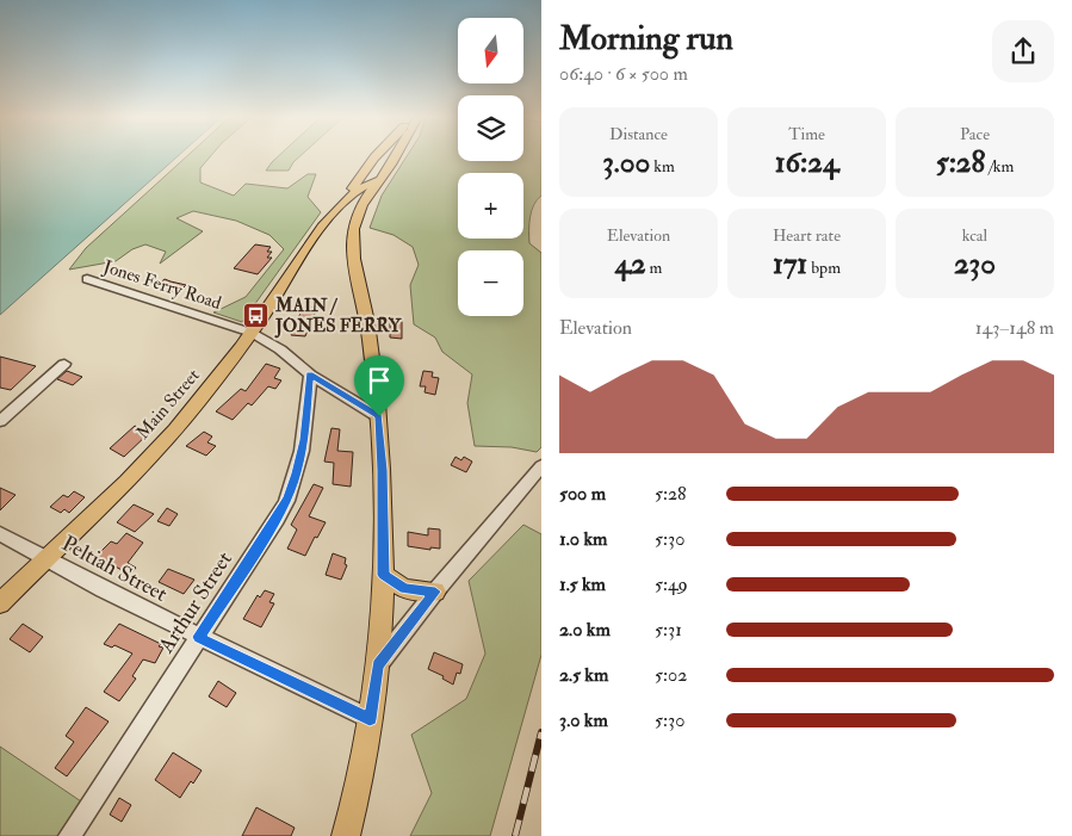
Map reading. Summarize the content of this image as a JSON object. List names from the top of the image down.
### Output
{
  "streets": {
    "main road": ["Main Street"],
    "street": ["Jones Ferry Road", "Peltiah Street", "Arthur Street"]
  },
  "crossings": [
    ["Jones Ferry Road", "Main Street"],
    ["Jones Ferry Road", "Arthur Street"],
    ["Main Street", "Peltiah Street"],
    ["Peltiah Street", "Arthur Street"]
  ],
  "places": {
    "bus stop": ["MAIN / JONES FERRY"]
  },
  "north": "bottom",
  "page": {
    "heading": ["Morning run", "06:40 · 6 × 500 m"],
    "map_buttons": ["+", "−"],
    "stats": [
      ["Distance", "3.00 km"],
      ["Time", "16:24"],
      ["Pace", "5:28 /km"],
      ["Elevation", "42 m"],
      ["Heart rate", "171 bpm"],
      ["kcal", "230"]
    ],
    "chart": ["Elevation", "143–148 m"],
    "list": [
      {
        "name": "500 m",
        "note": "5:28"
      },
      {
        "name": "1.0 km",
        "note": "5:30"
      },
      {
        "name": "1.5 km",
        "note": "5:49"
      },
      {
        "name": "2.0 km",
        "note": "5:31"
      },
      {
        "name": "2.5 km",
        "note": "5:02"
      },
      {
        "name": "3.0 km",
        "note": "5:30"
      }
    ]
  }
}
